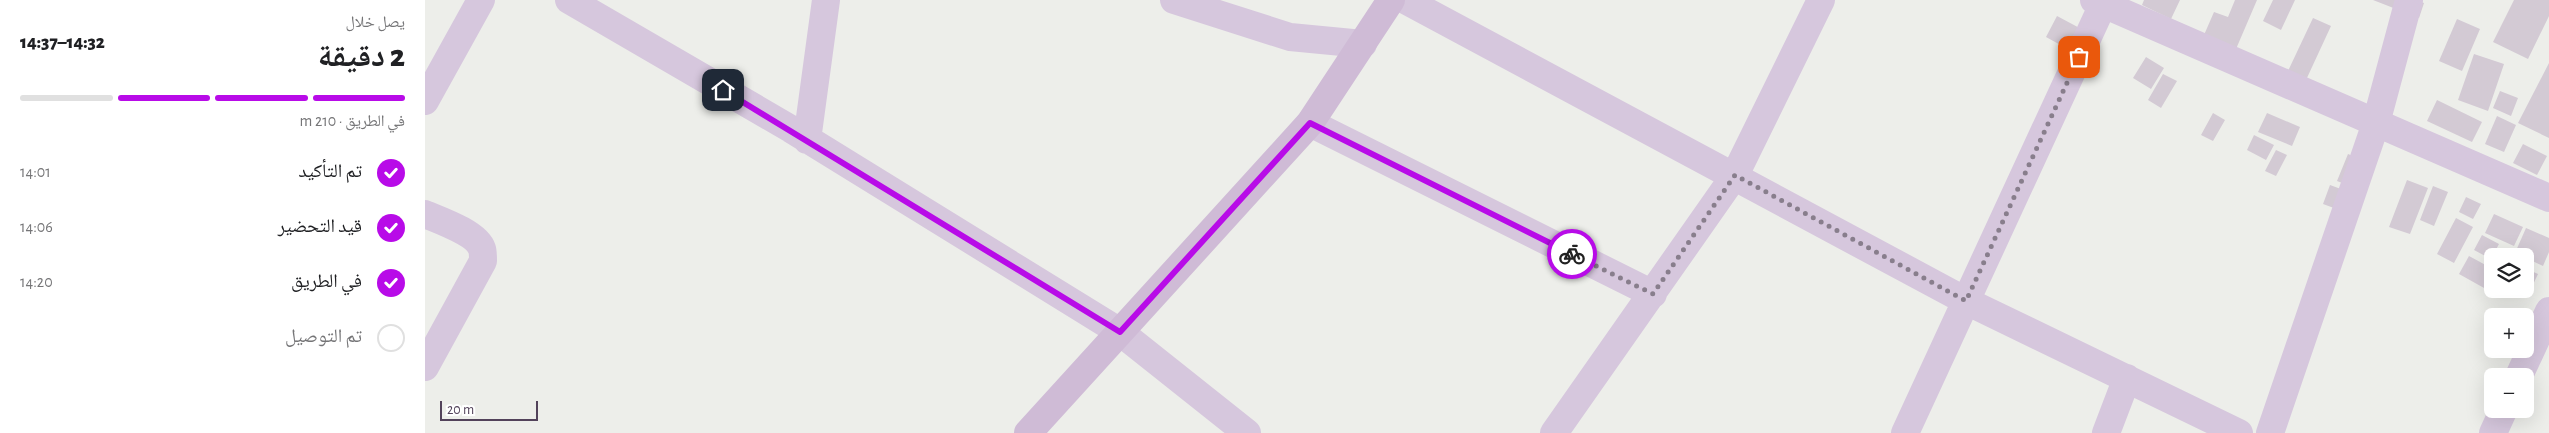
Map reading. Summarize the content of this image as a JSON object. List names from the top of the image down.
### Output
{
  "scale_bar": "20 m",
  "page": {
    "heading": ["2 دقيقة", "يصل خلال", "14:32–14:37"],
    "bar": "في الطريق · 210 m",
    "list": [
      ["تم التأكيد", "14:01"],
      ["قيد التحضير", "14:06"],
      ["في الطريق", "14:20"],
      "تم التوصيل"
    ],
    "map_buttons": ["+", "−"],
    "scale": "20 m"
  }
}
